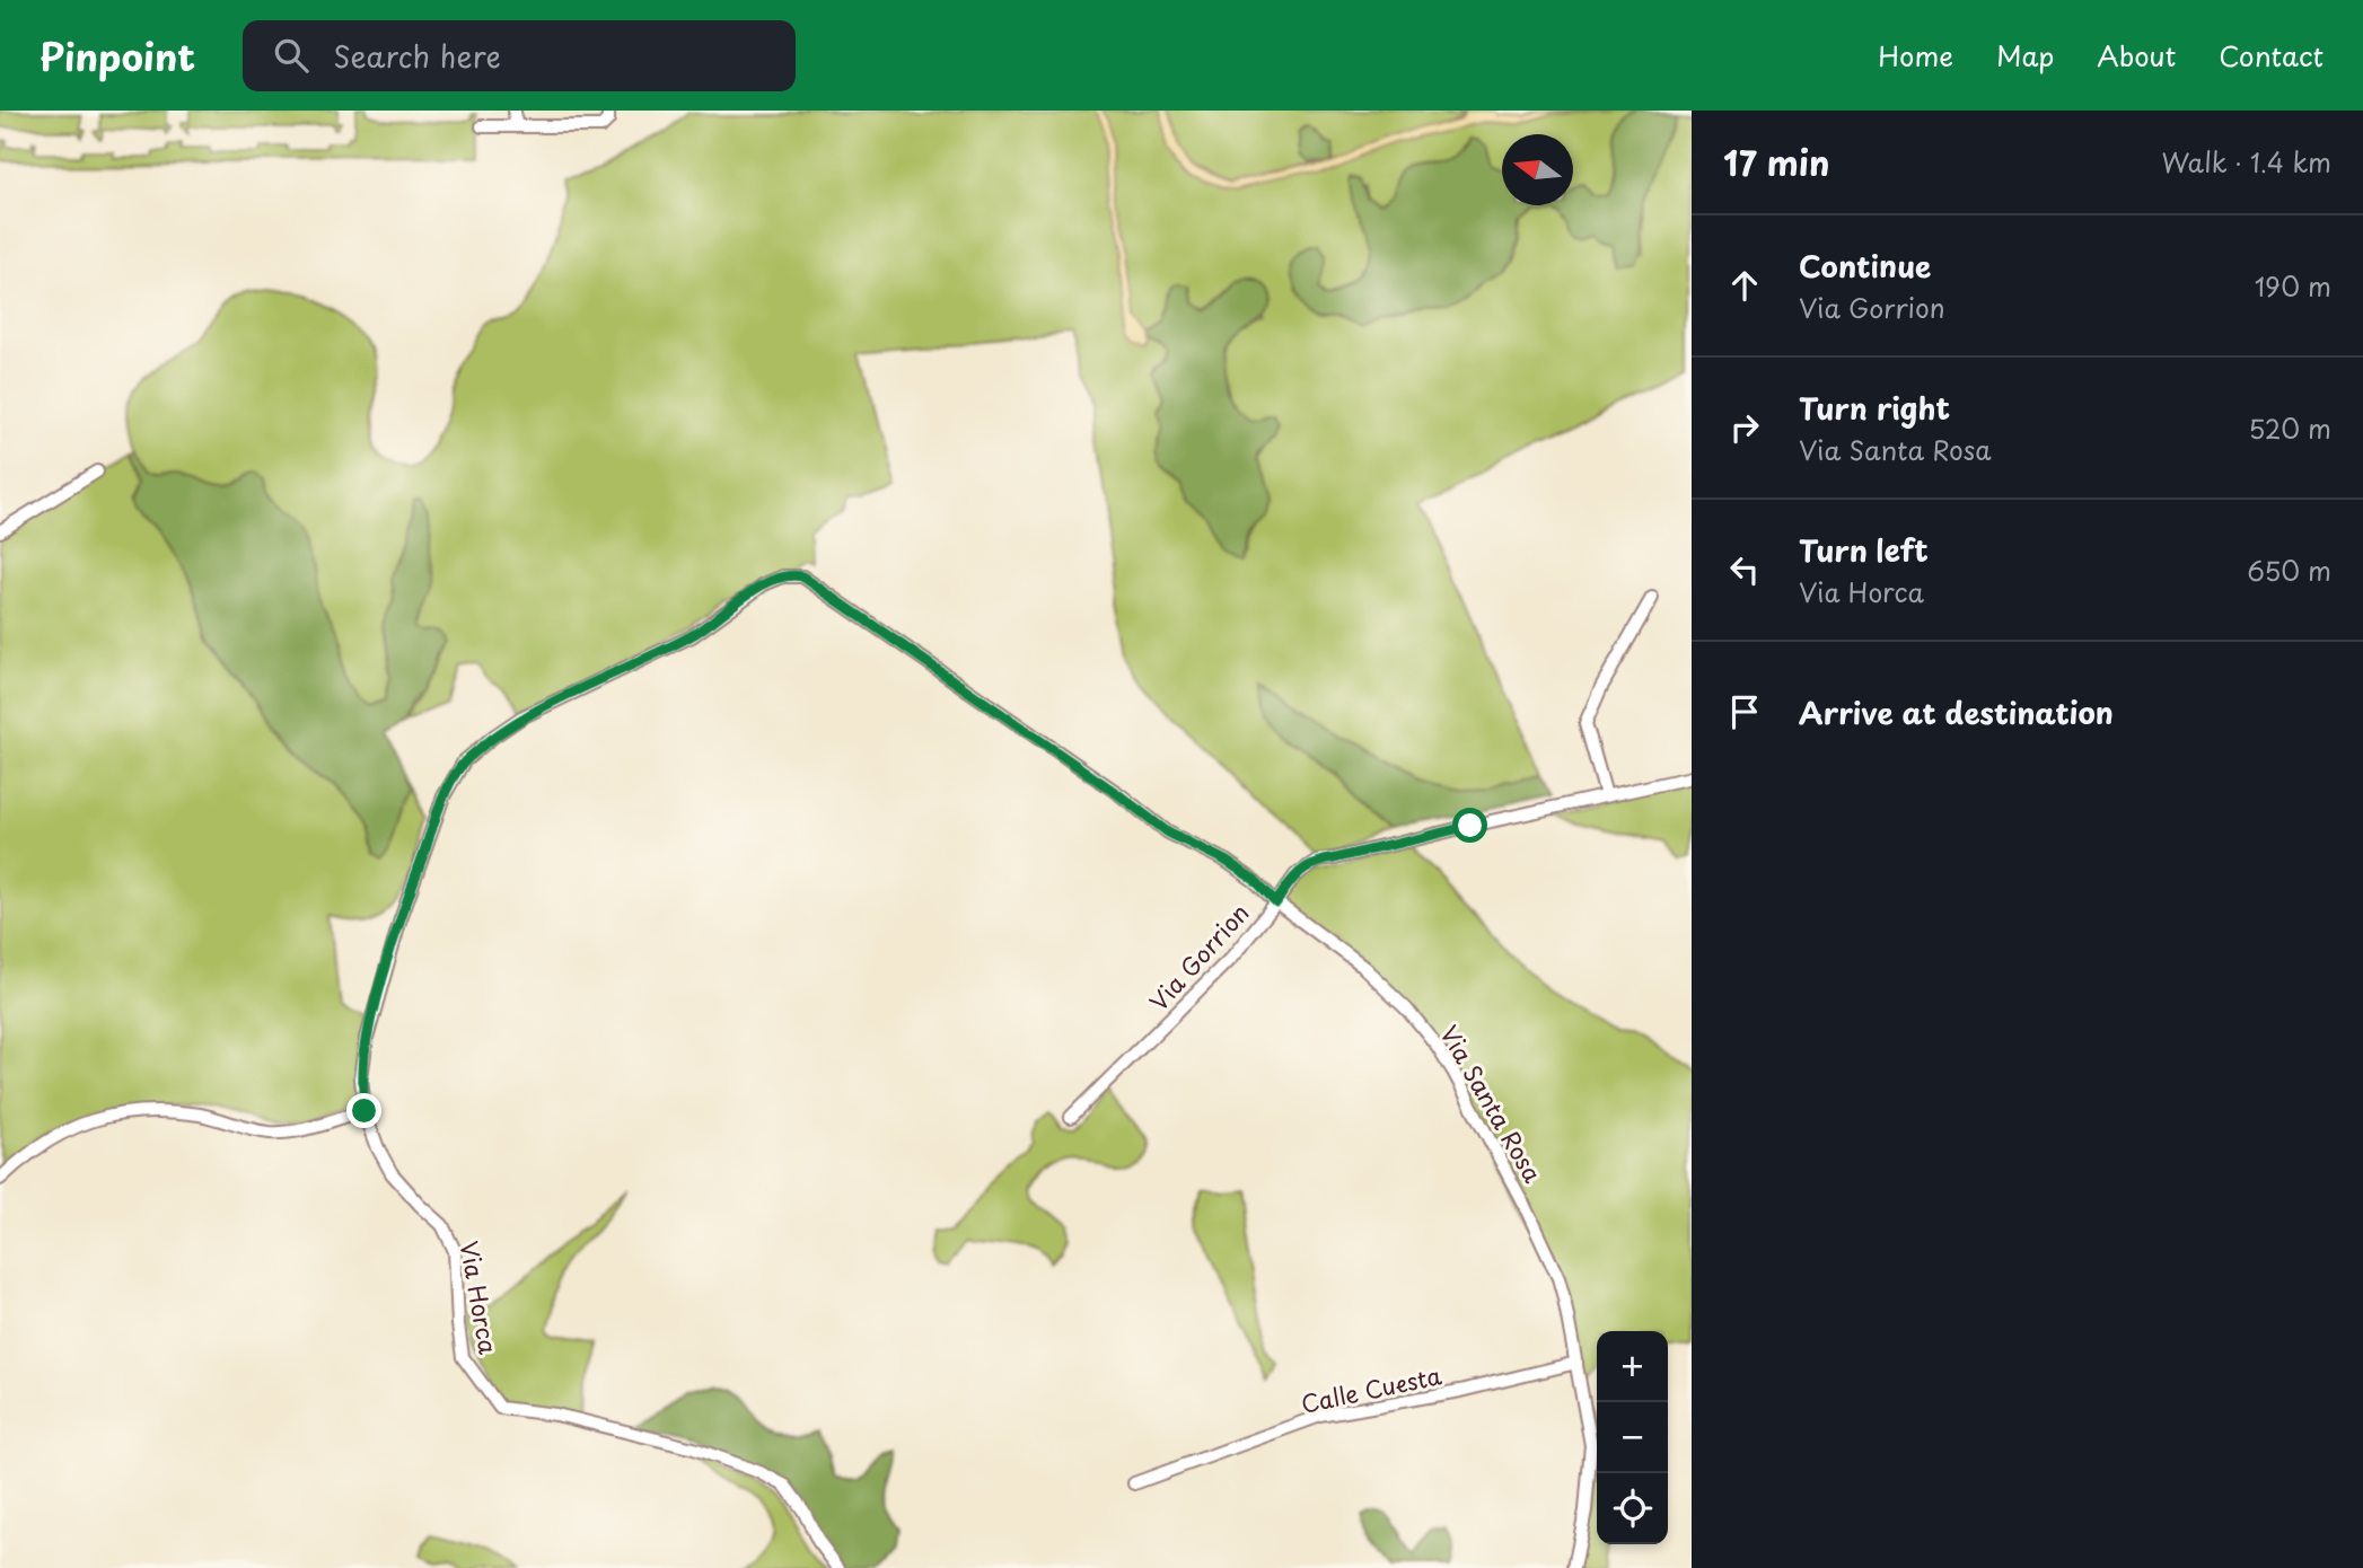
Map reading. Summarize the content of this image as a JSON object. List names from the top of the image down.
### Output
{
  "streets": {
    "street": [
      "Via Gorrion",
      "Via Santa Rosa",
      "Via Horca",
      "Calle Cuesta"
    ]
  },
  "crossings": [
    ["Via Gorrion", "Via Santa Rosa"],
    ["Via Santa Rosa", "Via Horca"],
    ["Via Santa Rosa", "Calle Cuesta"]
  ],
  "north": "left",
  "page": {
    "header": "Pinpoint",
    "search": "Search here",
    "nav": [
      "Home",
      "Map",
      "About",
      "Contact"
    ],
    "heading": ["17 min", "Walk · 1.4 km"],
    "list": [
      ["Continue", "Via Gorrion", "190 m"],
      ["Turn right", "Via Santa Rosa", "520 m"],
      ["Turn left", "Via Horca", "650 m"],
      "Arrive at destination"
    ],
    "map_buttons": ["+", "−"]
  }
}
